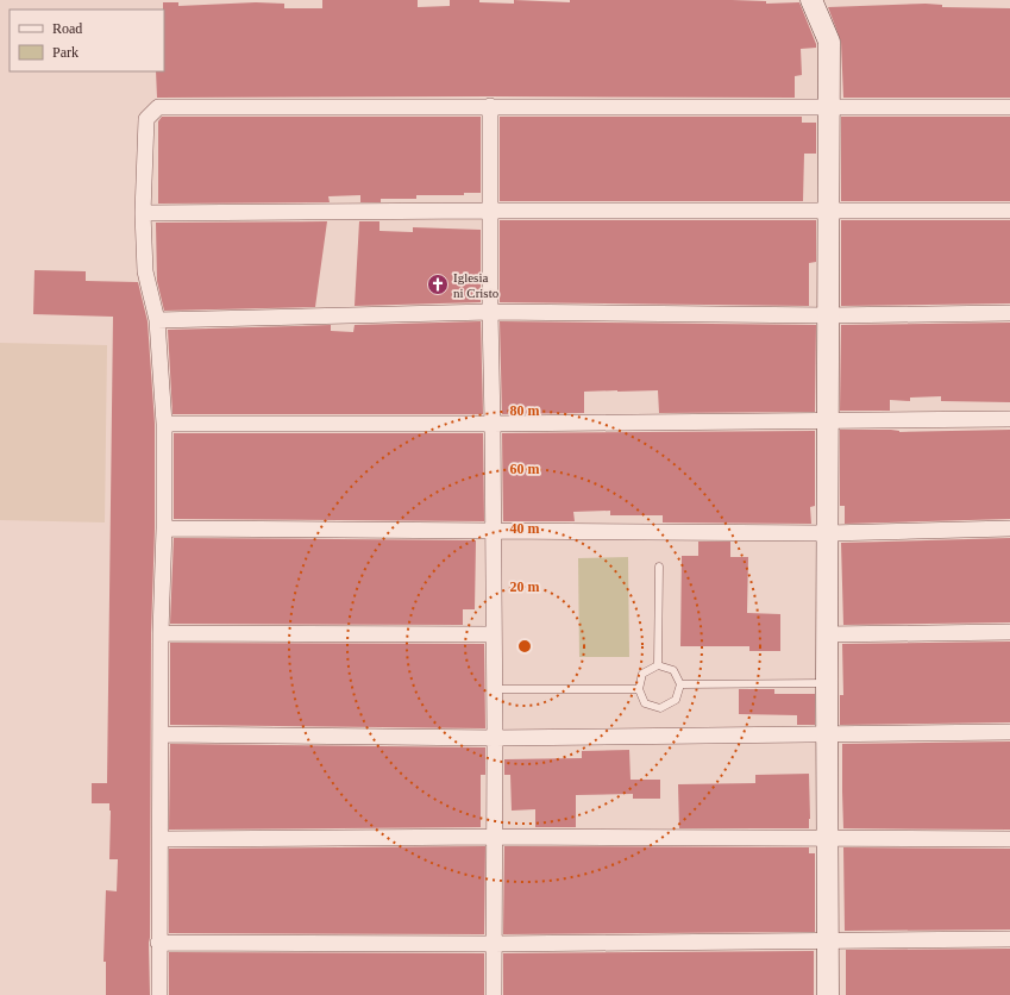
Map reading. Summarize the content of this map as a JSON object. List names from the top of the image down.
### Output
{
  "places": {
    "church": ["Iglesia ni Cristo"]
  },
  "legend": ["Road", "Park"],
  "rings": [
    "80 m",
    "60 m",
    "40 m",
    "20 m"
  ]
}
